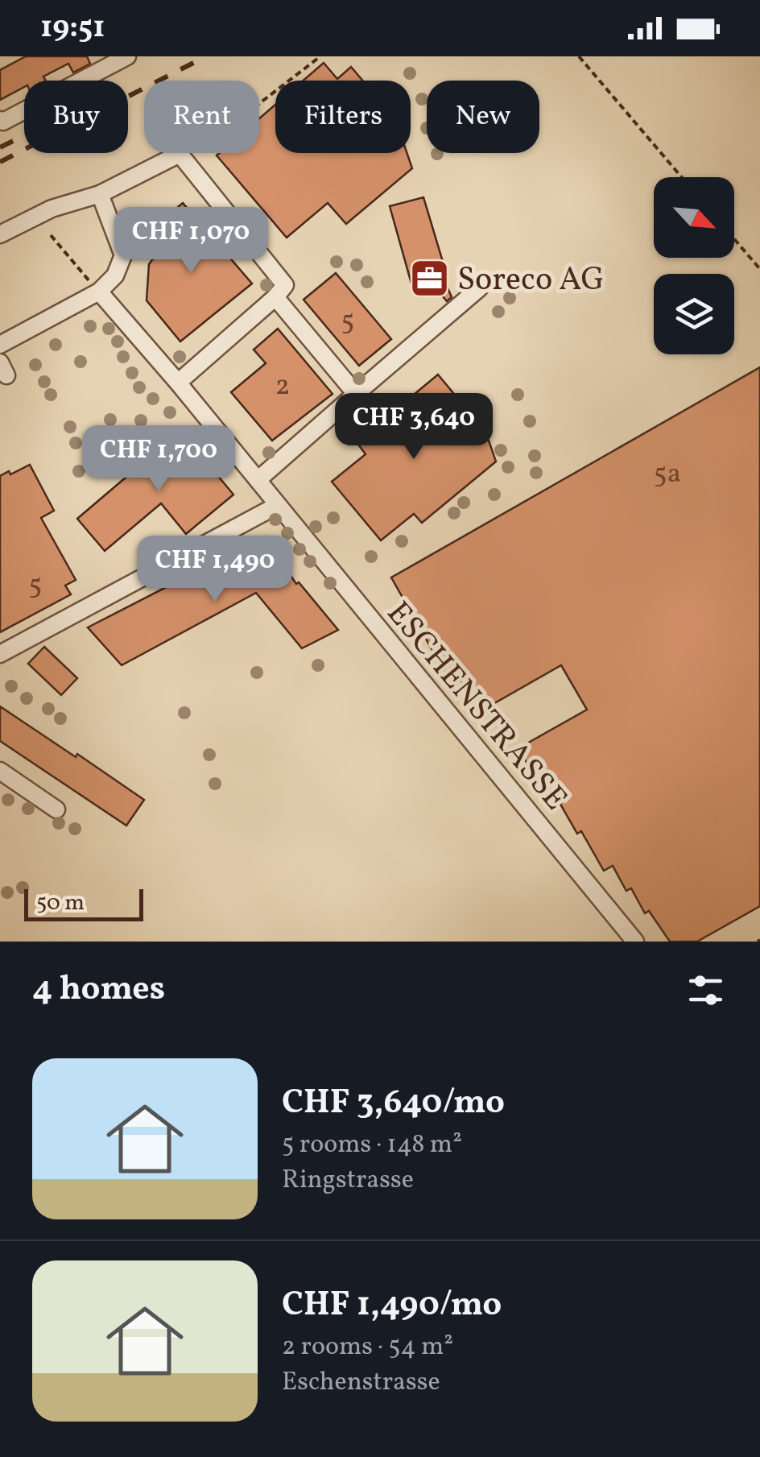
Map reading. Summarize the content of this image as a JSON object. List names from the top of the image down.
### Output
{
  "streets": {
    "street": ["ESCHENSTRASSE"]
  },
  "places": {
    "office": ["Soreco AG"]
  },
  "house_numbers": [
    "5",
    "2",
    "5a",
    "5"
  ],
  "scale_bar": "50 m",
  "north": "bottom right",
  "page": {
    "status": "19:51",
    "chip": [
      "Buy",
      "Rent",
      "Filters",
      "New"
    ],
    "price": [
      "CHF 1,070",
      "CHF 3,640",
      "CHF 1,700",
      "CHF 1,490"
    ],
    "scale": "50 m",
    "heading": "4 homes",
    "list": [
      {
        "name": "CHF 3,640/mo",
        "note": "5 rooms · 148 m² · Ringstrasse"
      },
      {
        "name": "CHF 1,490/mo",
        "note": "2 rooms · 54 m² · Eschenstrasse"
      }
    ]
  }
}
